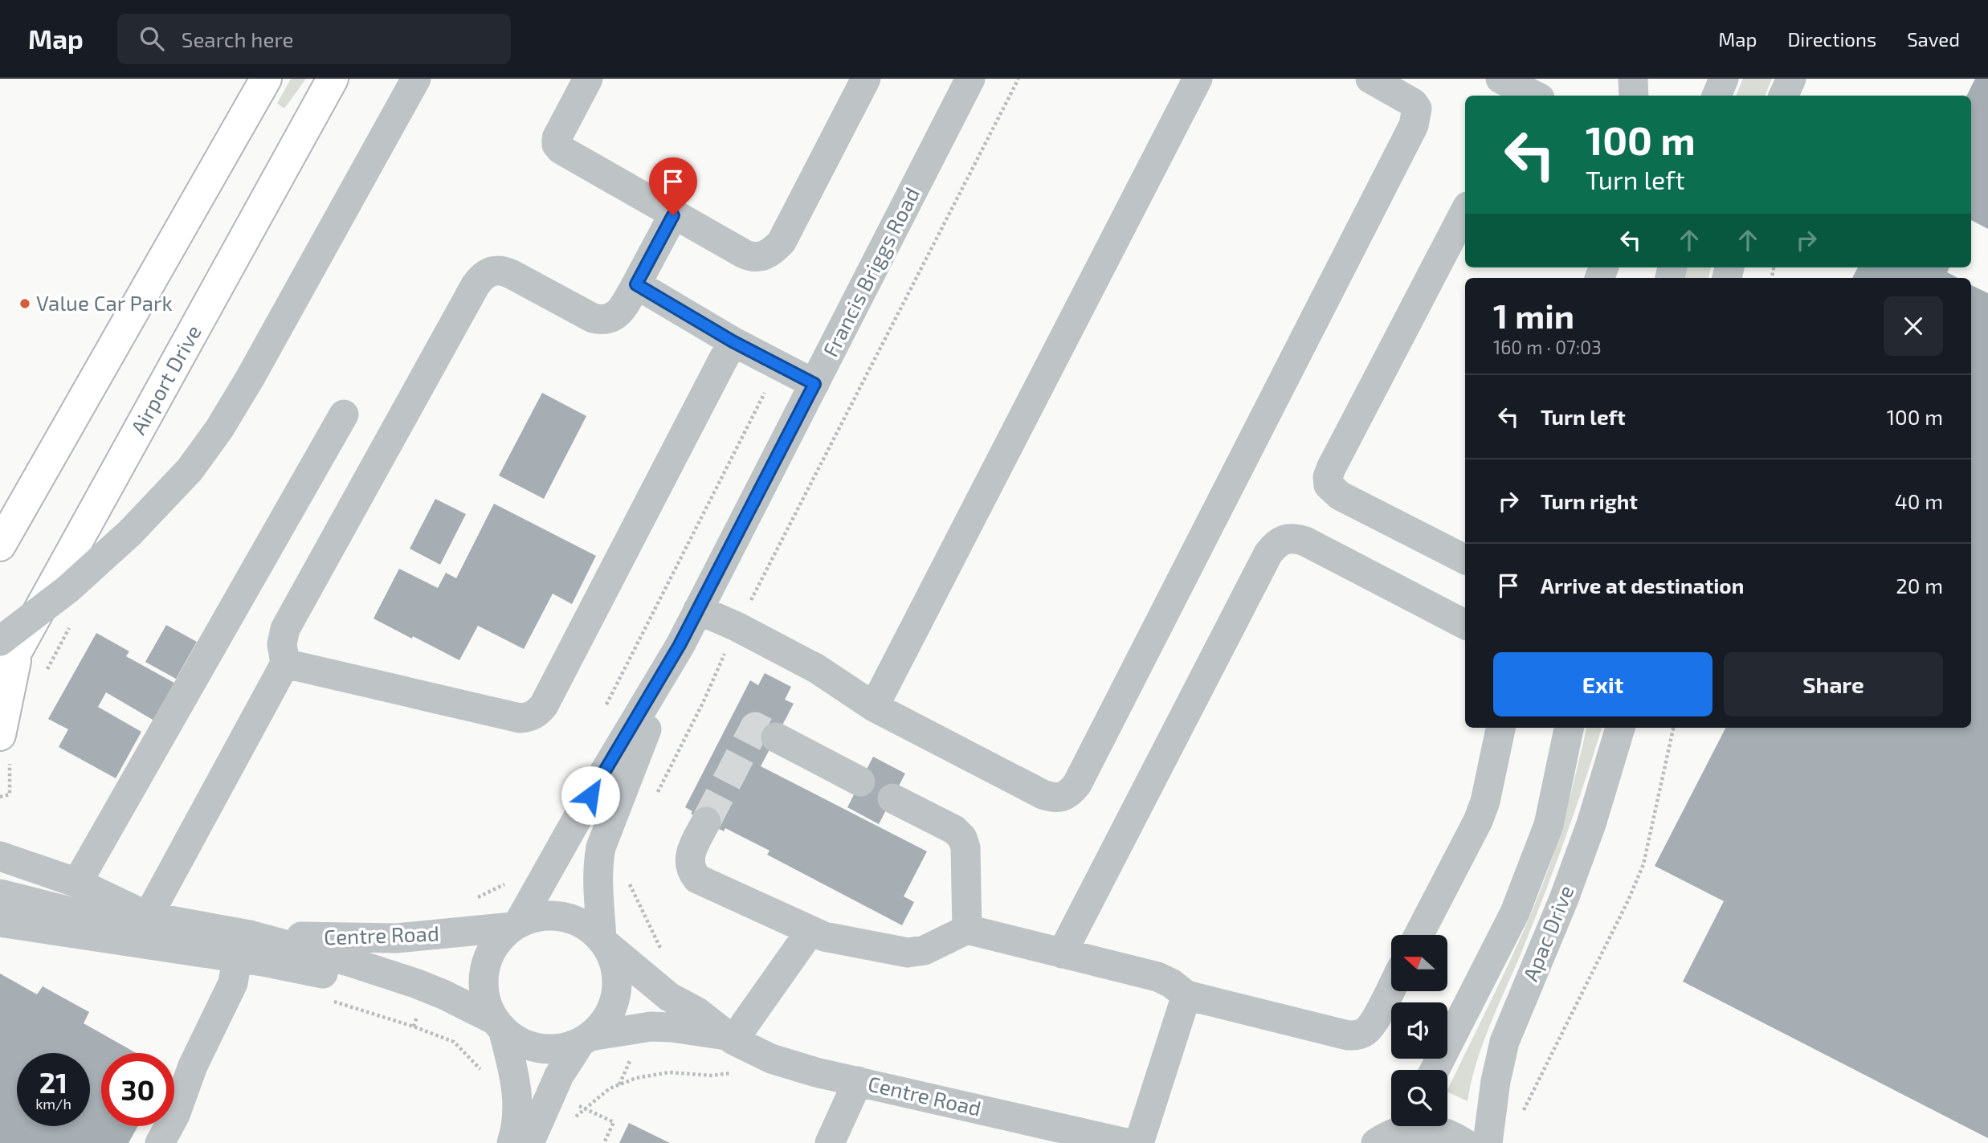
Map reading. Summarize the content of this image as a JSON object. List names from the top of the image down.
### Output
{
  "streets": {
    "main road": ["Airport Drive"],
    "street": ["Francis Briggs Road", "Apac Drive", "Centre Road"]
  },
  "crossings": [
    ["Francis Briggs Road", "Centre Road"]
  ],
  "places": ["Value Car Park"],
  "north": "left",
  "page": {
    "header": "Map",
    "search": "Search here",
    "nav": ["Map", "Directions", "Saved"],
    "turn": ["100 m", "Turn left"],
    "heading": ["1 min", "160 m · 07:03"],
    "list": [
      {
        "name": "Turn left",
        "value": "100 m"
      },
      {
        "name": "Turn right",
        "value": "40 m"
      },
      {
        "name": "Arrive at destination",
        "value": "20 m"
      }
    ],
    "buttons": ["Exit", "Share"],
    "speed": "21 km/h",
    "limit": "30"
  }
}
